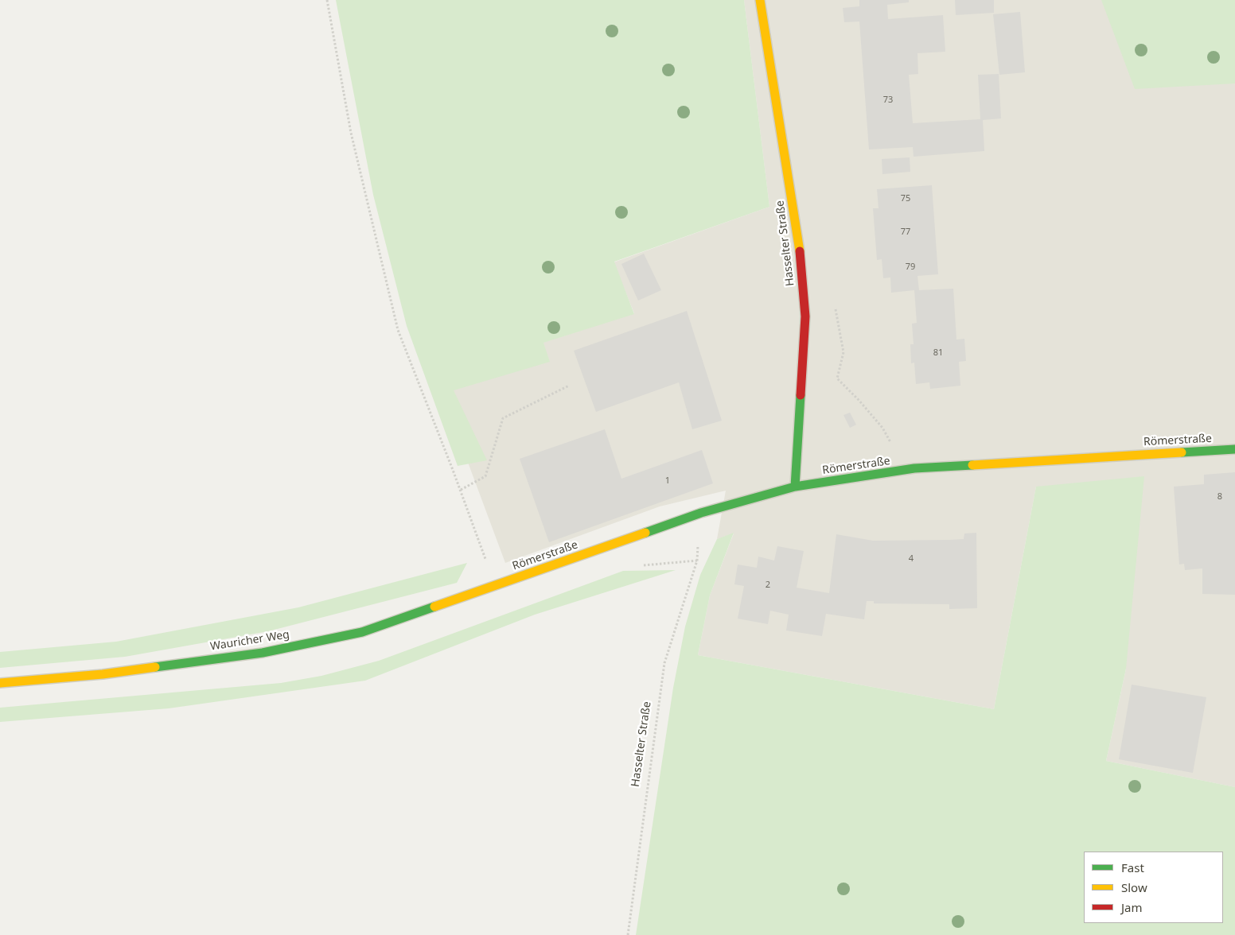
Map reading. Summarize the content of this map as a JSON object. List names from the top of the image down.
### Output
{
  "streets": {
    "street": ["Hasselter Straße", "Römerstraße", "Wauricher Weg"]
  },
  "crossings": [
    ["Hasselter Straße", "Römerstraße"],
    ["Römerstraße", "Wauricher Weg"]
  ],
  "house_numbers": [
    "73",
    "75",
    "77",
    "79",
    "81",
    "1",
    "8",
    "4",
    "2"
  ],
  "legend": ["Fast", "Slow", "Jam"]
}
